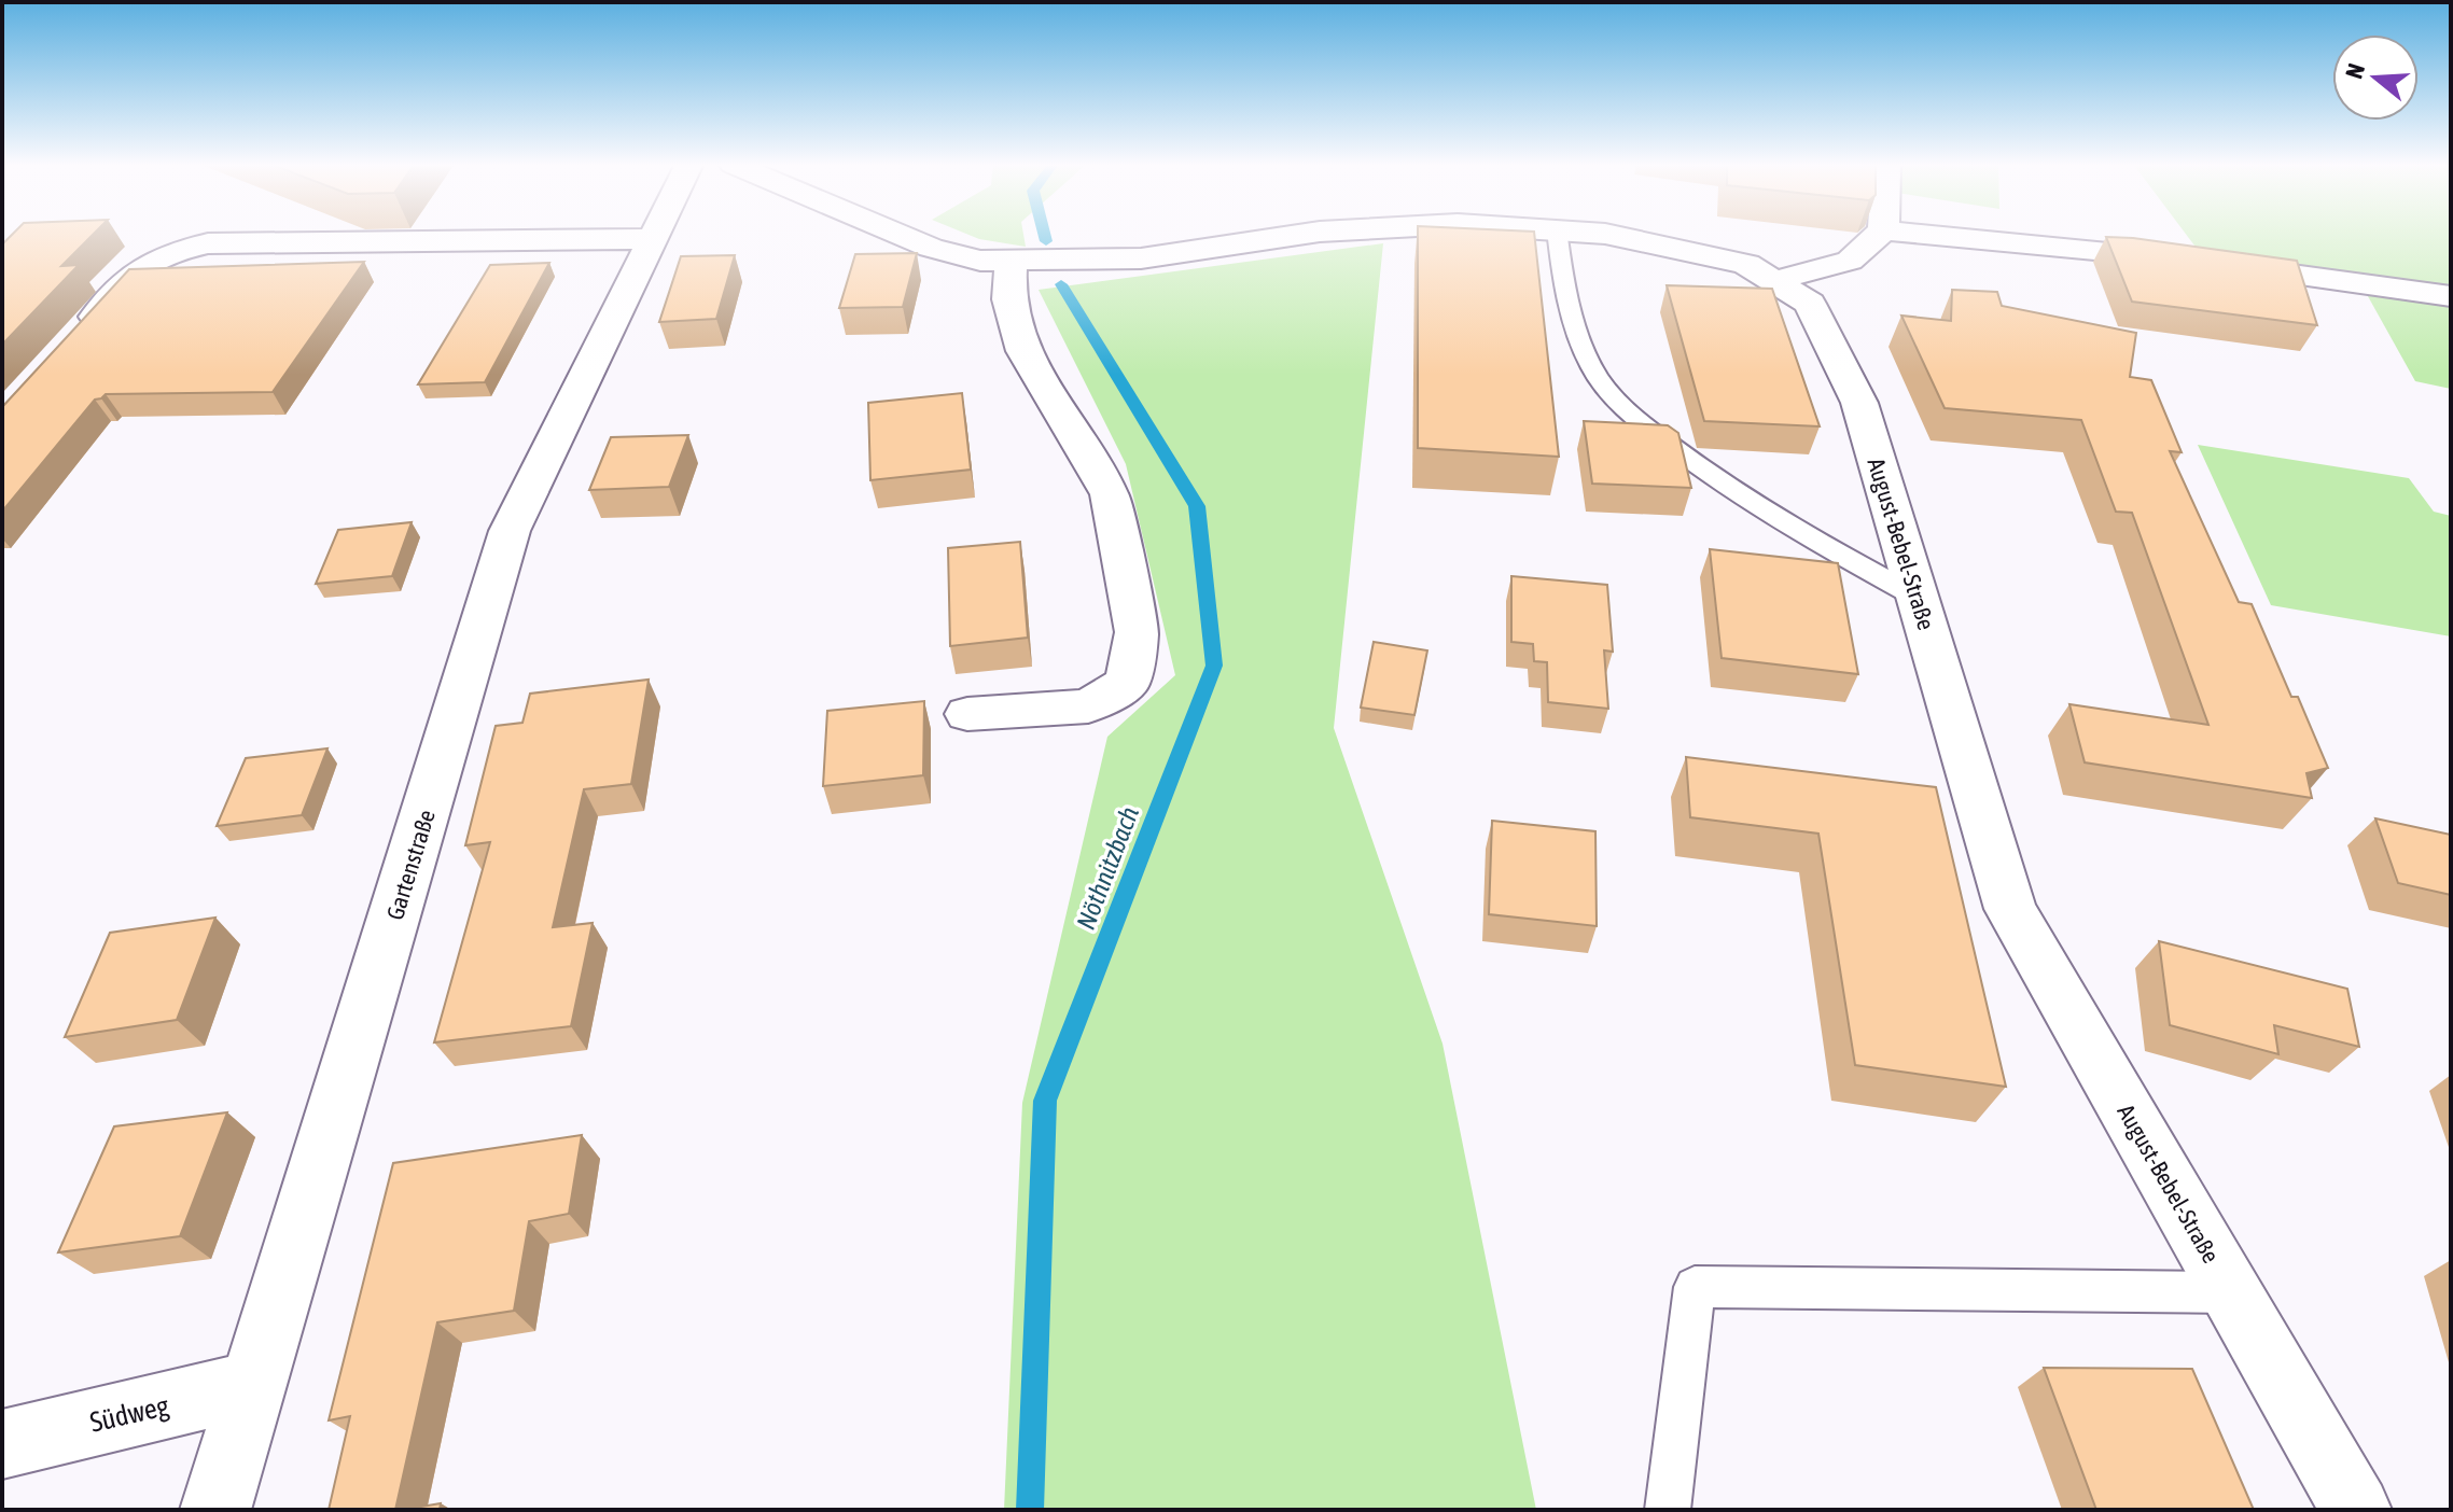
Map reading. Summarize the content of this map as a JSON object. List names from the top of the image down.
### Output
{
  "streets": {
    "street": ["August-Bebel-Straße", "Gartenstraße", "Südweg"]
  },
  "crossings": [
    ["Gartenstraße", "Südweg"]
  ],
  "water": ["Nöthnitzbach"],
  "north": "left"
}
